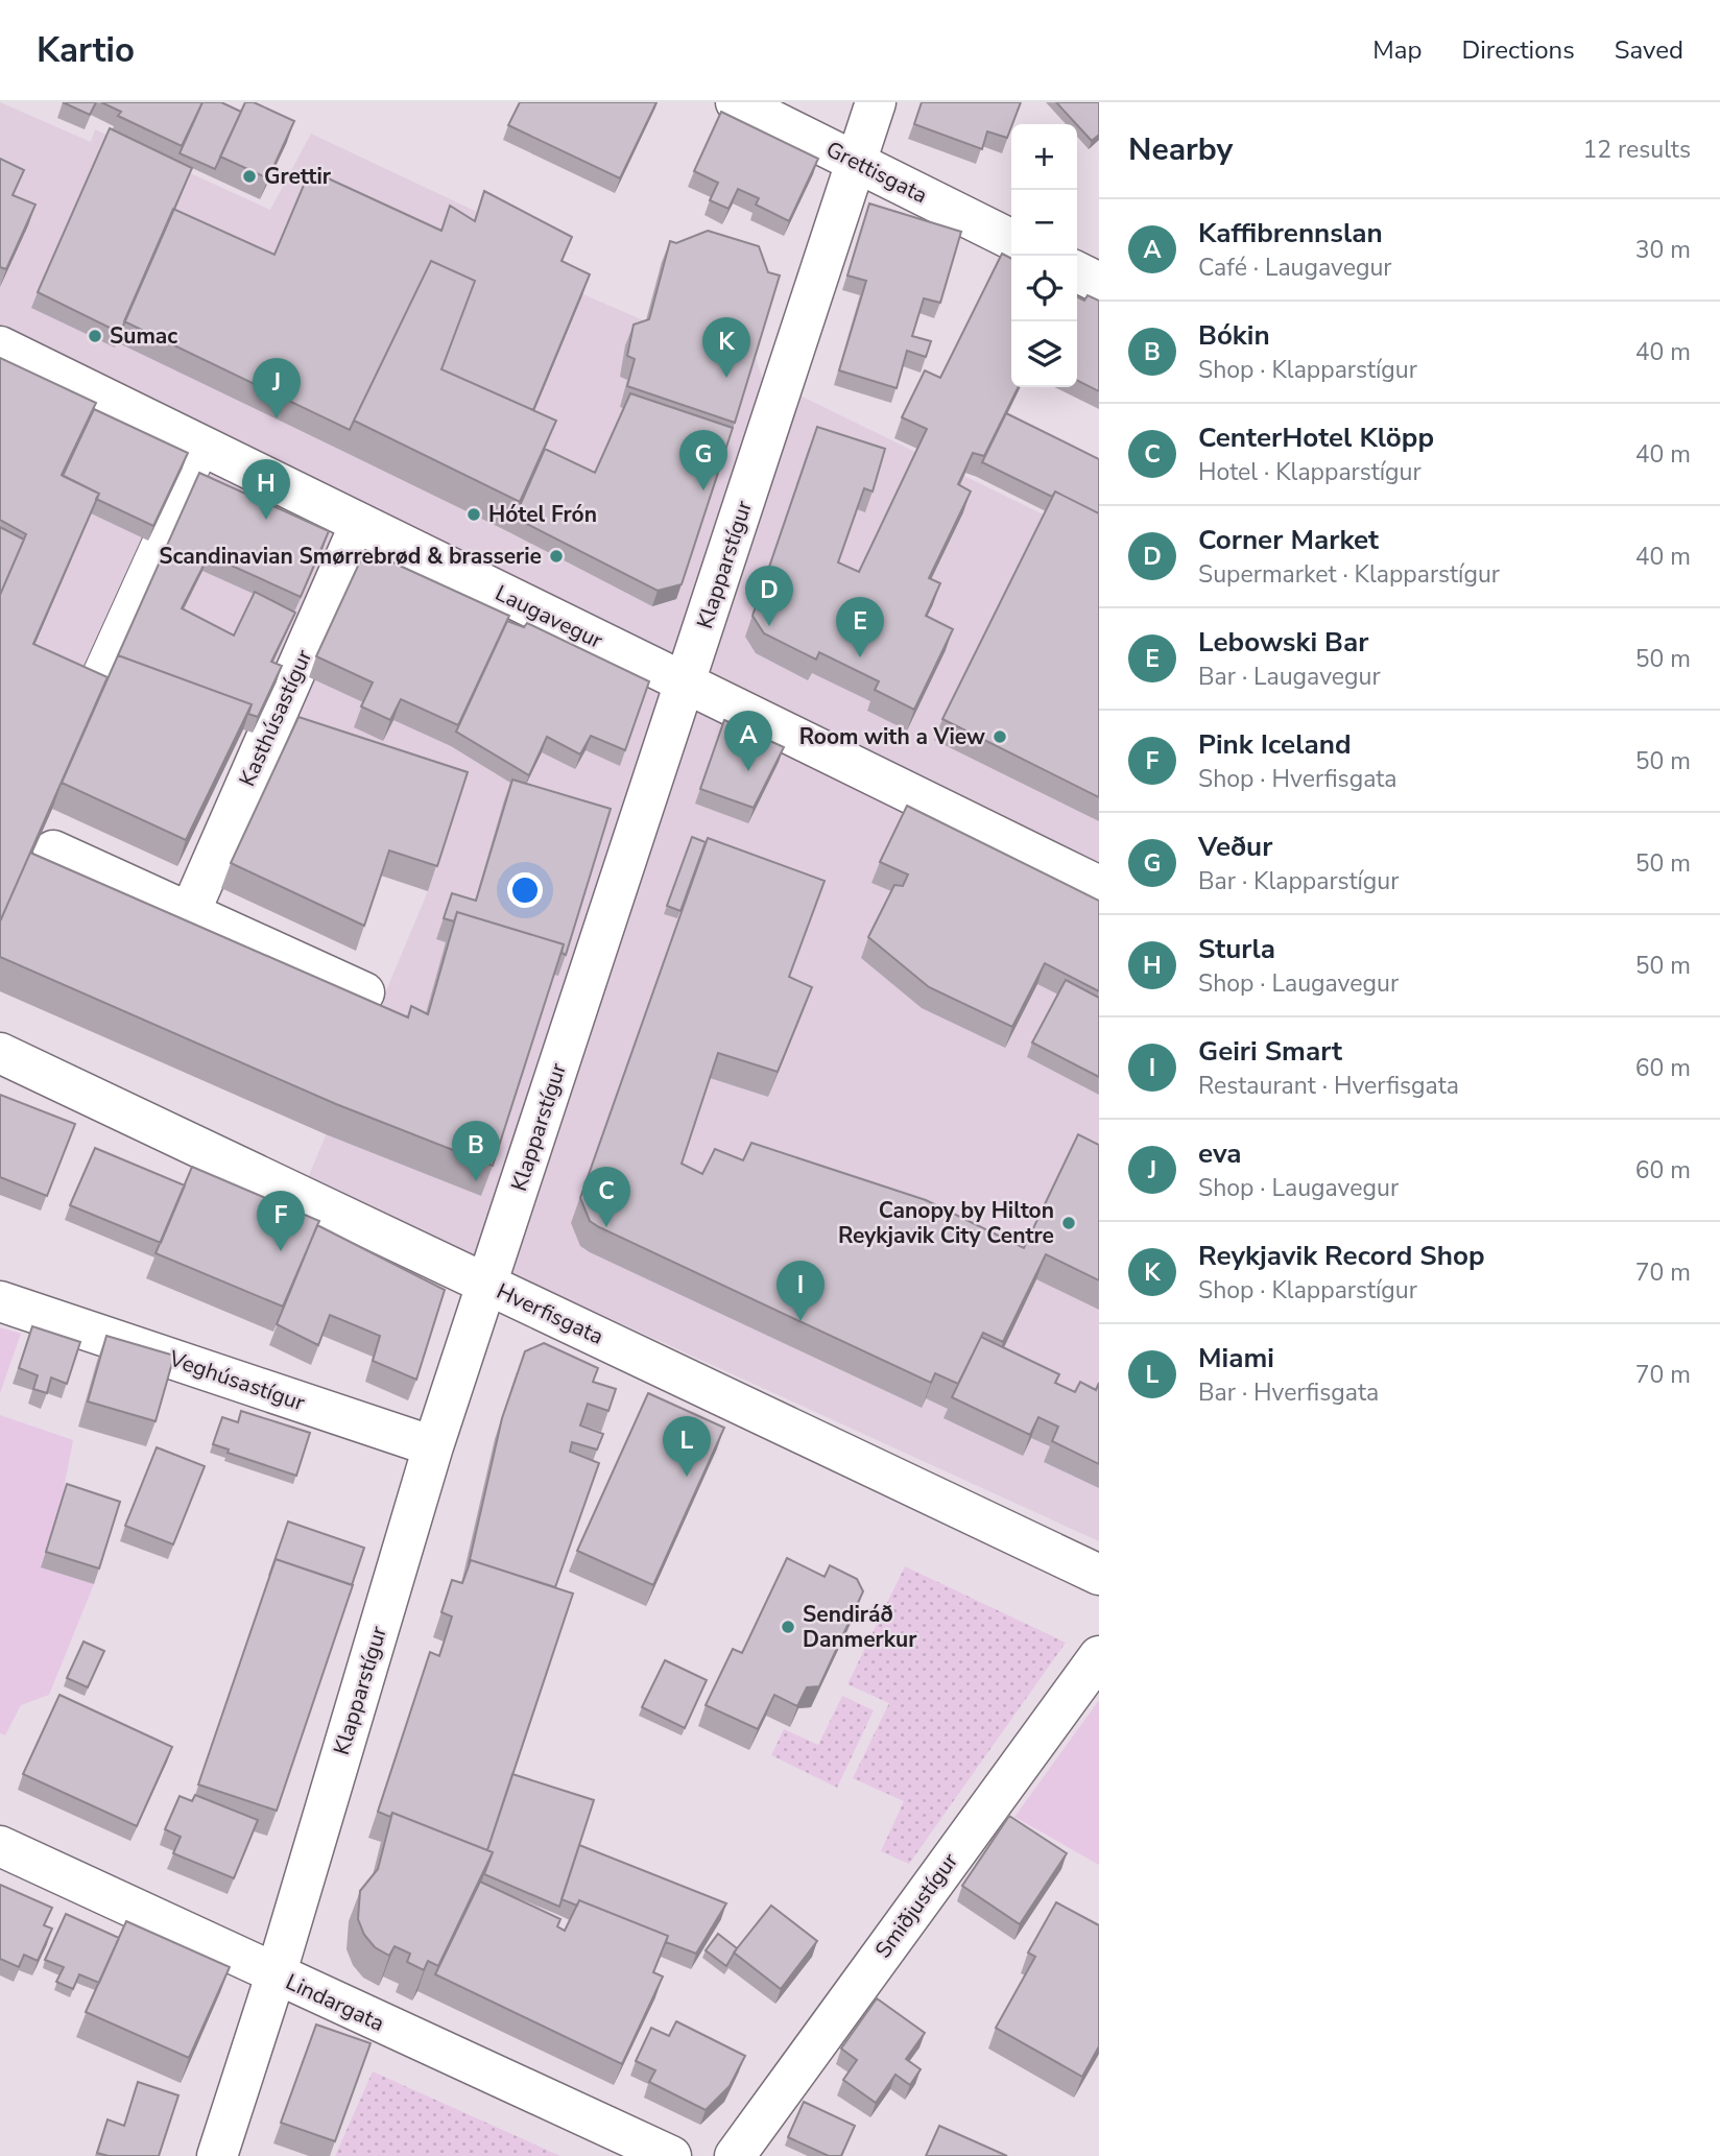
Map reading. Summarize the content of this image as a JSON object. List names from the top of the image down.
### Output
{
  "streets": {
    "street": [
      "Grettisgata",
      "Klapparstígur",
      "Laugavegur",
      "Kasthúsastígur",
      "Hverfisgata",
      "Veghúsastígur",
      "Smiðjustígur",
      "Lindargata"
    ]
  },
  "crossings": [
    ["Grettisgata", "Klapparstígur"],
    ["Klapparstígur", "Laugavegur"],
    ["Klapparstígur", "Hverfisgata"],
    ["Klapparstígur", "Veghúsastígur"],
    ["Klapparstígur", "Lindargata"],
    ["Laugavegur", "Kasthúsastígur"]
  ],
  "places": [
    "Grettir",
    "Sumac",
    "Hótel Frón",
    "Scandinavian Smørrebrød & brasserie",
    "Room with a View",
    "Canopy by Hilton Reykjavik City Centre",
    "Sendiráð Danmerkur"
  ],
  "page": {
    "header": "Kartio",
    "nav": ["Map", "Directions", "Saved"],
    "heading": ["Nearby", "12 results"],
    "map_buttons": ["+", "−"],
    "list": [
      {
        "mark": "A",
        "name": "Kaffibrennslan",
        "note": "Café · Laugavegur",
        "value": "30 m"
      },
      {
        "mark": "B",
        "name": "Bókin",
        "note": "Shop · Klapparstígur",
        "value": "40 m"
      },
      {
        "mark": "C",
        "name": "CenterHotel Klöpp",
        "note": "Hotel · Klapparstígur",
        "value": "40 m"
      },
      {
        "mark": "D",
        "name": "Corner Market",
        "note": "Supermarket · Klapparstígur",
        "value": "40 m"
      },
      {
        "mark": "E",
        "name": "Lebowski Bar",
        "note": "Bar · Laugavegur",
        "value": "50 m"
      },
      {
        "mark": "F",
        "name": "Pink Iceland",
        "note": "Shop · Hverfisgata",
        "value": "50 m"
      },
      {
        "mark": "G",
        "name": "Veður",
        "note": "Bar · Klapparstígur",
        "value": "50 m"
      },
      {
        "mark": "H",
        "name": "Sturla",
        "note": "Shop · Laugavegur",
        "value": "50 m"
      },
      {
        "mark": "I",
        "name": "Geiri Smart",
        "note": "Restaurant · Hverfisgata",
        "value": "60 m"
      },
      {
        "mark": "J",
        "name": "eva",
        "note": "Shop · Laugavegur",
        "value": "60 m"
      },
      {
        "mark": "K",
        "name": "Reykjavik Record Shop",
        "note": "Shop · Klapparstígur",
        "value": "70 m"
      },
      {
        "mark": "L",
        "name": "Miami",
        "note": "Bar · Hverfisgata",
        "value": "70 m"
      }
    ],
    "pins": [
      "K",
      "J",
      "G",
      "H",
      "D",
      "E",
      "A",
      "B",
      "C",
      "F",
      "I",
      "L"
    ]
  }
}
